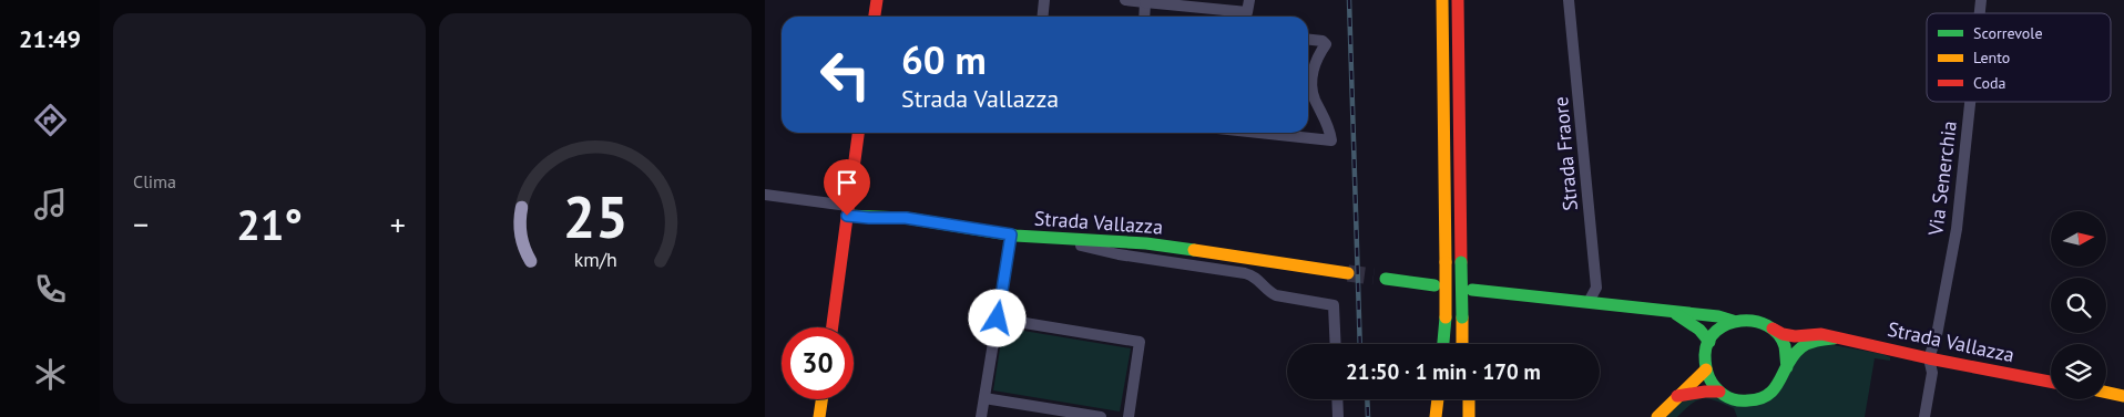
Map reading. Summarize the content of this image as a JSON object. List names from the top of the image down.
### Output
{
  "streets": {
    "main road": ["Strada Vallazza"],
    "street": ["Strada Fraore", "Via Senerchia"]
  },
  "crossings": [
    ["Strada Fraore", "Strada Vallazza"],
    ["Via Senerchia", "Strada Vallazza"]
  ],
  "legend": ["Scorrevole", "Lento", "Coda"],
  "north": "right",
  "page": {
    "tabs": "21:49",
    "tile": "Clima",
    "turn": ["60 m", "Strada Vallazza"],
    "heat": ["−", "21°", "+"],
    "limit": "30",
    "trip": "21:50 · 1 min · 170 m",
    "gauge": ["25", "km/h"]
  }
}
